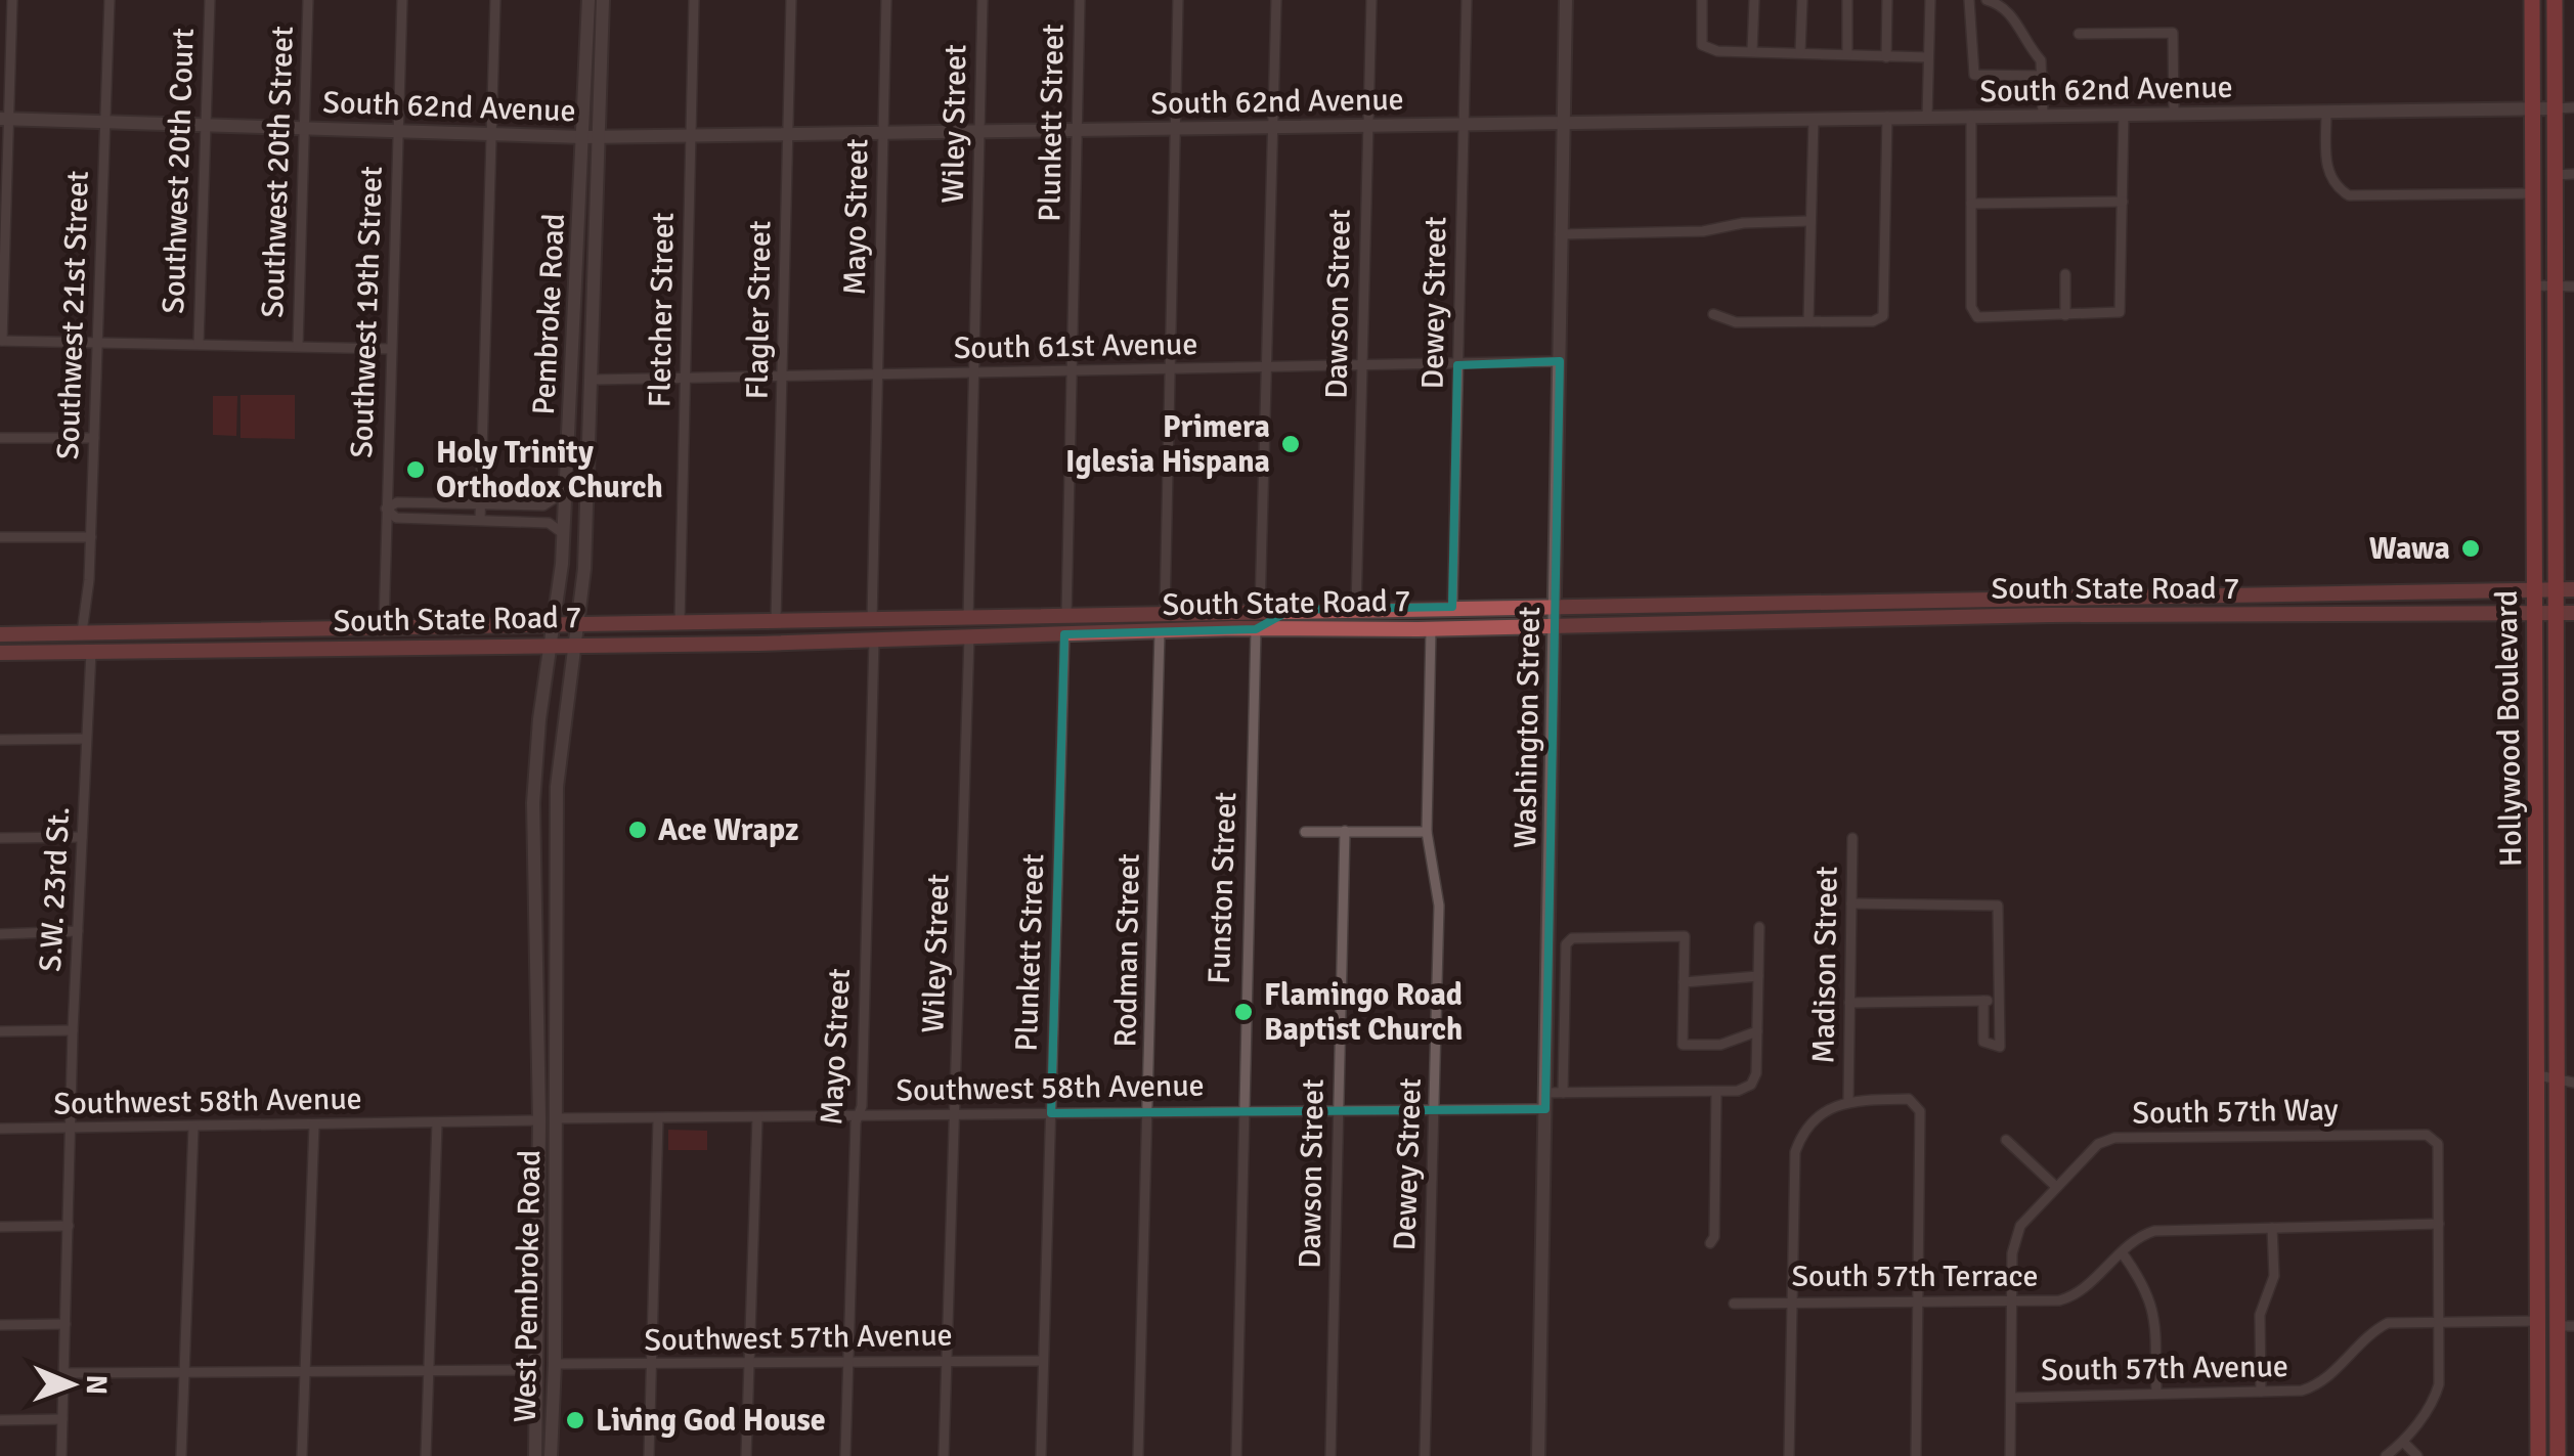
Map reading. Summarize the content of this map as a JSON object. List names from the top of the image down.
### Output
{
  "streets": {
    "highway": ["Hollywood Boulevard"],
    "main road": ["South State Road 7"],
    "street": [
      "South 62nd Avenue",
      "Plunkett Street",
      "Wiley Street",
      "Southwest 20th Court",
      "Southwest 20th Street",
      "Mayo Street",
      "Dewey Street",
      "Dawson Street",
      "Fletcher Street",
      "Flagler Street",
      "Southwest 19th Street",
      "Pembroke Road",
      "Southwest 21st Street",
      "South 61st Avenue",
      "Washington Street",
      "Funston Street",
      "S.W. 23rd St.",
      "Rodman Street",
      "Madison Street",
      "Southwest 58th Avenue",
      "South 57th Way",
      "South 57th Terrace",
      "West Pembroke Road",
      "Southwest 57th Avenue",
      "South 57th Avenue"
    ]
  },
  "crossings": [
    ["South 62nd Avenue", "Plunkett Street"],
    ["South 62nd Avenue", "Wiley Street"],
    ["South 62nd Avenue", "Southwest 20th Court"],
    ["South 62nd Avenue", "Southwest 20th Street"],
    ["South 62nd Avenue", "Mayo Street"],
    ["South 62nd Avenue", "Dewey Street"],
    ["South 62nd Avenue", "Dawson Street"],
    ["South 62nd Avenue", "Fletcher Street"],
    ["South 62nd Avenue", "Flagler Street"],
    ["South 62nd Avenue", "Southwest 19th Street"],
    ["South 62nd Avenue", "Pembroke Road"],
    ["South 62nd Avenue", "Southwest 21st Street"],
    ["South 62nd Avenue", "Washington Street"],
    ["South 62nd Avenue", "Hollywood Boulevard"],
    ["Plunkett Street", "South 61st Avenue"],
    ["Plunkett Street", "South State Road 7"],
    ["Plunkett Street", "Southwest 58th Avenue"],
    ["Plunkett Street", "Southwest 57th Avenue"],
    ["Wiley Street", "South 61st Avenue"],
    ["Wiley Street", "South State Road 7"],
    ["Wiley Street", "Southwest 58th Avenue"],
    ["Wiley Street", "Southwest 57th Avenue"],
    ["Mayo Street", "South 61st Avenue"],
    ["Mayo Street", "South State Road 7"],
    ["Mayo Street", "Southwest 58th Avenue"],
    ["Mayo Street", "Southwest 57th Avenue"],
    ["Dewey Street", "South 61st Avenue"],
    ["Dewey Street", "South State Road 7"],
    ["Dewey Street", "Southwest 58th Avenue"],
    ["Dawson Street", "South 61st Avenue"],
    ["Dawson Street", "South State Road 7"],
    ["Dawson Street", "Southwest 58th Avenue"],
    ["Fletcher Street", "South 61st Avenue"],
    ["Fletcher Street", "South State Road 7"],
    ["Flagler Street", "South 61st Avenue"],
    ["Flagler Street", "South State Road 7"],
    ["Southwest 19th Street", "South State Road 7"],
    ["Pembroke Road", "South 61st Avenue"],
    ["Pembroke Road", "South State Road 7"],
    ["Pembroke Road", "Southwest 58th Avenue"],
    ["Pembroke Road", "West Pembroke Road"],
    ["Southwest 21st Street", "South State Road 7"],
    ["South 61st Avenue", "Washington Street"],
    ["South State Road 7", "Washington Street"],
    ["South State Road 7", "Hollywood Boulevard"],
    ["South State Road 7", "Funston Street"],
    ["South State Road 7", "S.W. 23rd St."],
    ["South State Road 7", "Rodman Street"],
    ["Washington Street", "Southwest 58th Avenue"],
    ["Hollywood Boulevard", "South 57th Avenue"],
    ["Funston Street", "Southwest 58th Avenue"],
    ["S.W. 23rd St.", "Southwest 58th Avenue"],
    ["Rodman Street", "Southwest 58th Avenue"],
    ["Madison Street", "South 57th Terrace"],
    ["Southwest 58th Avenue", "West Pembroke Road"],
    ["South 57th Way", "South 57th Terrace"],
    ["South 57th Way", "South 57th Avenue"],
    ["West Pembroke Road", "Southwest 57th Avenue"]
  ],
  "places": [
    "Primera Iglesia Hispana",
    "Holy Trinity Orthodox Church",
    "Wawa",
    "Ace Wrapz",
    "Flamingo Road Baptist Church",
    "Living God House"
  ],
  "north": "right"
}
